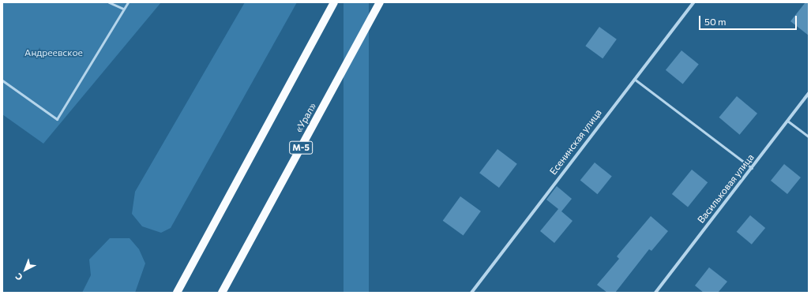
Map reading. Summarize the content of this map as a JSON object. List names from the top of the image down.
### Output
{
  "streets": {
    "main road": ["«Урал»", "М-5"],
    "street": ["Есенинская улица", "Васильковая улица"]
  },
  "parks": ["Андреевское"],
  "scale_bar": "50 m",
  "north": "bottom left"
}
